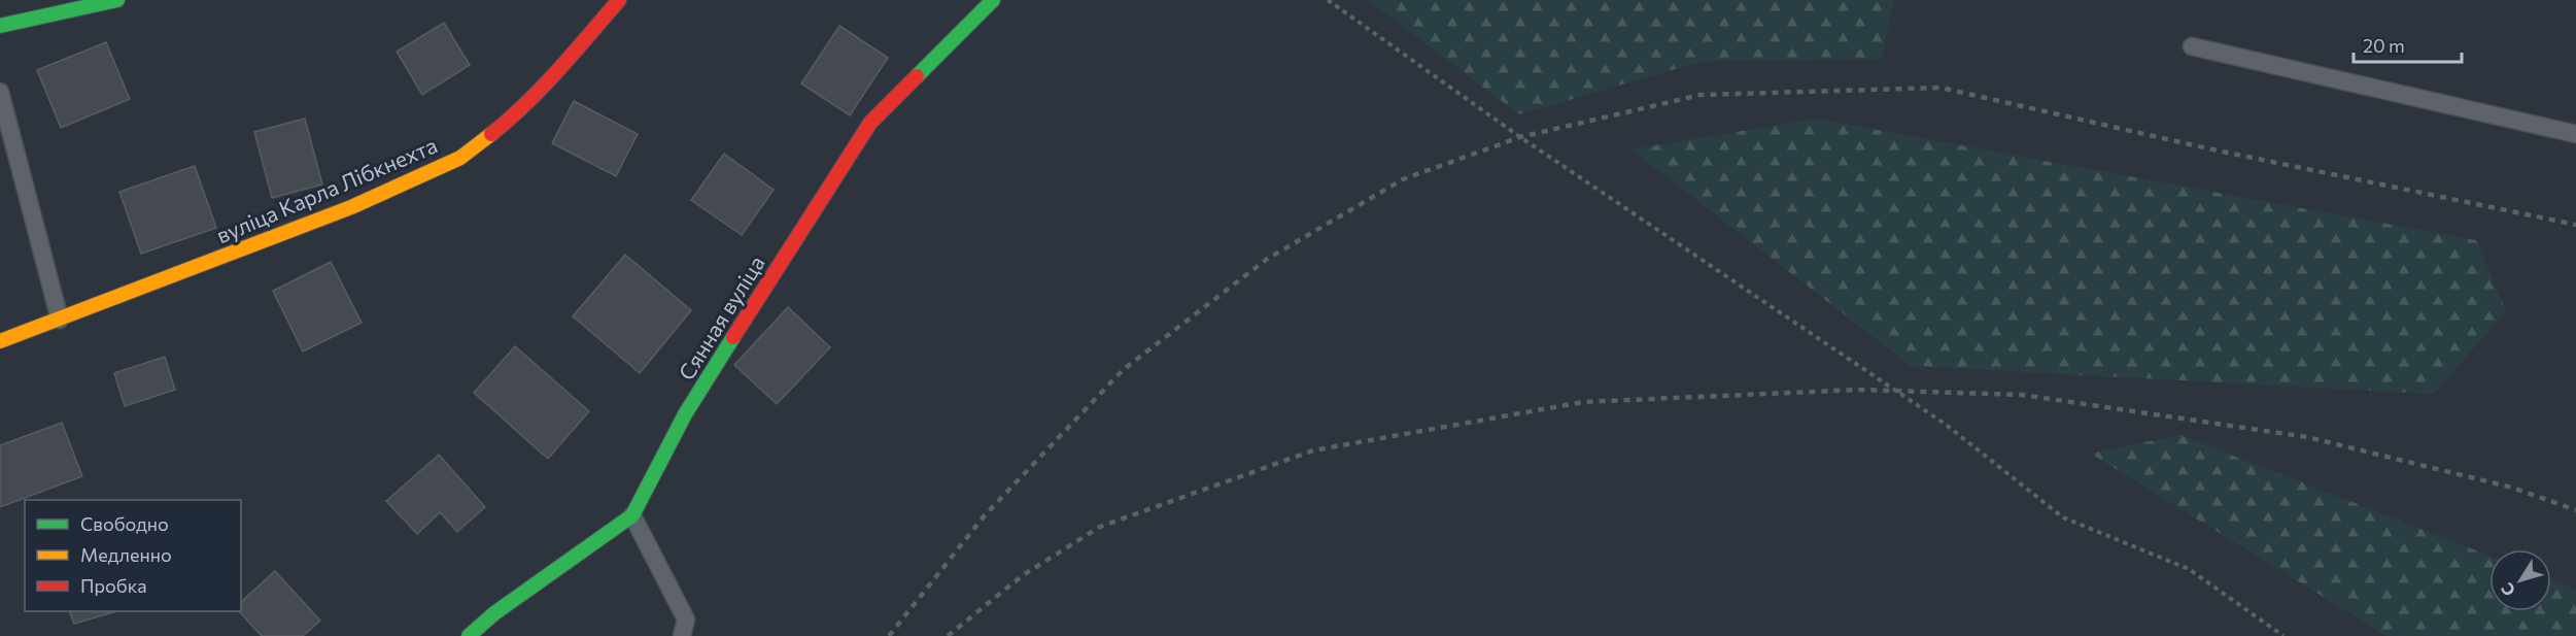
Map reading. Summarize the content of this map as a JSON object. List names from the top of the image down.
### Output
{
  "streets": {
    "street": ["вуліца Карла Лібкнехта", "Сянная вуліца"]
  },
  "legend": ["Свободно", "Медленно", "Пробка"],
  "scale_bar": "20 m",
  "north": "bottom left"
}
